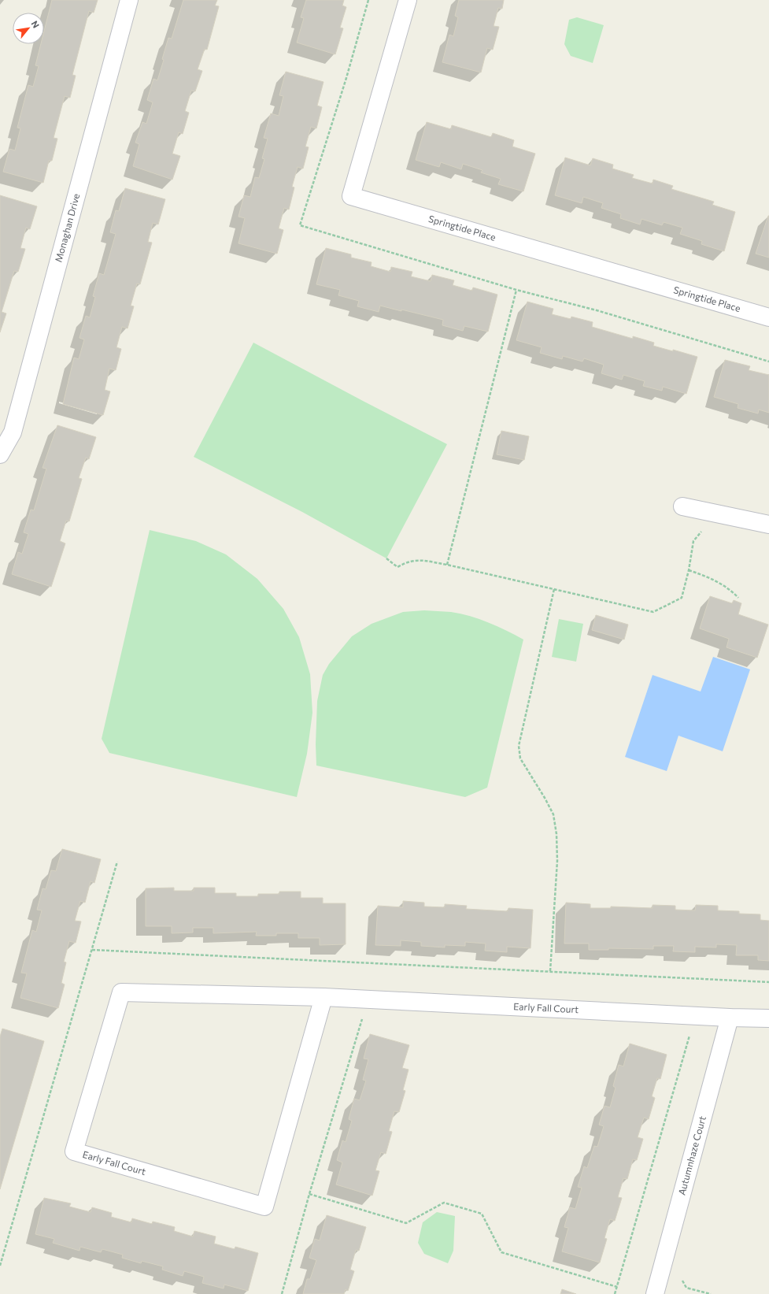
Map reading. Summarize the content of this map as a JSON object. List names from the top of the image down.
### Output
{
  "streets": {
    "street": [
      "Monaghan Drive",
      "Springtide Place",
      "Early Fall Court",
      "Autumnhaze Court"
    ]
  },
  "crossings": [
    ["Early Fall Court", "Autumnhaze Court"]
  ],
  "north": "top right"
}
